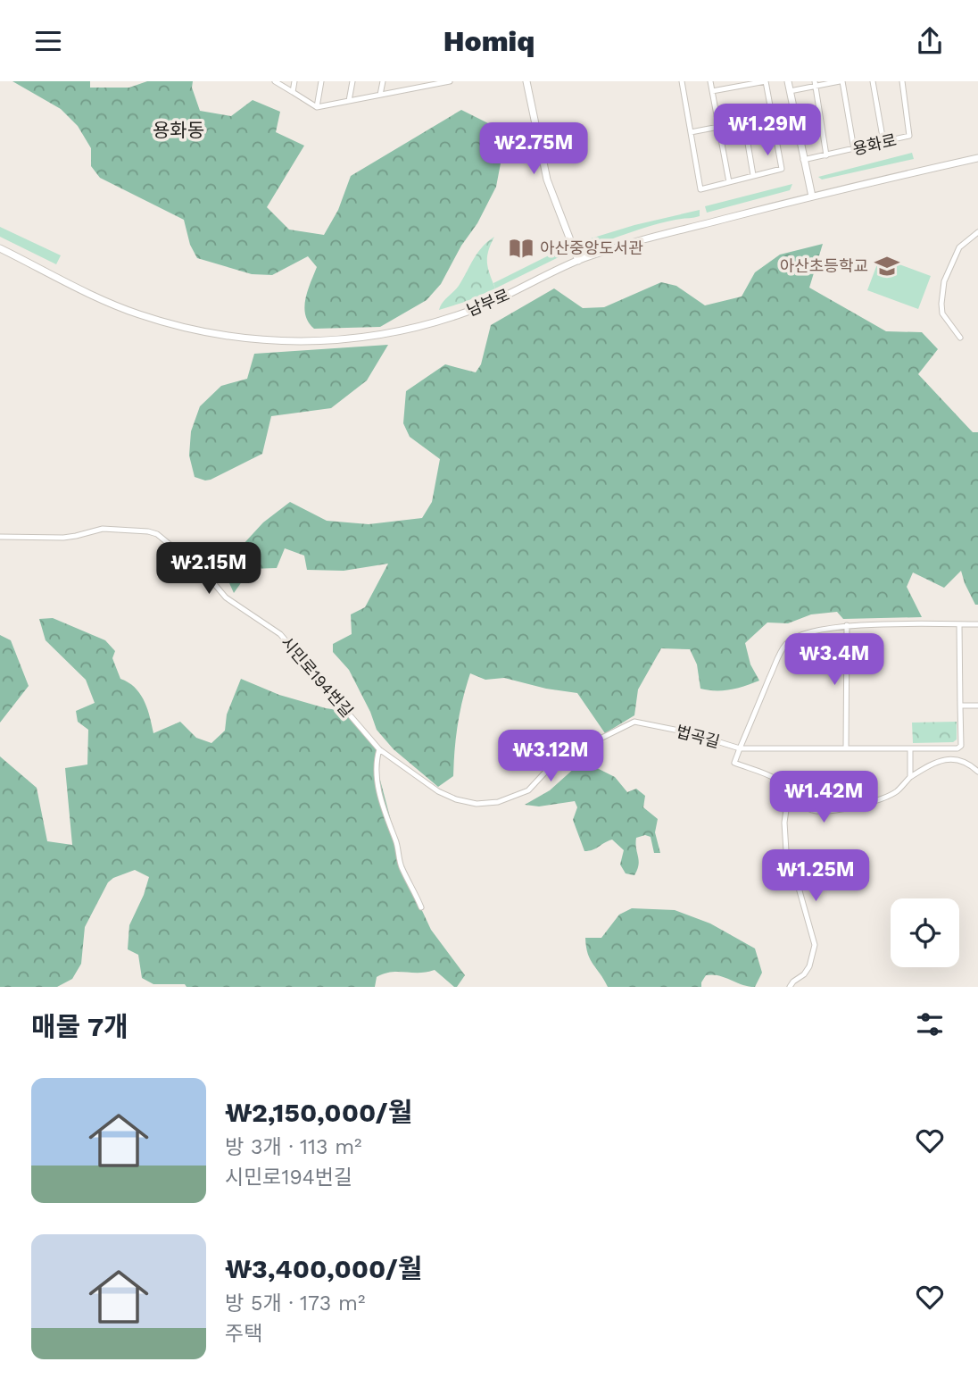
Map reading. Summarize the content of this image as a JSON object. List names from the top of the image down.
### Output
{
  "streets": {
    "street": [
      "용화로",
      "남부로",
      "시민로194번길",
      "법곡길"
    ]
  },
  "crossings": [
    ["시민로194번길", "법곡길"]
  ],
  "districts": ["용화동"],
  "places": {
    "library": ["아산중앙도서관"],
    "school or university": ["아산초등학교"]
  },
  "page": {
    "header": "Homiq",
    "price": [
      "₩1.29M",
      "₩2.75M",
      "₩2.15M",
      "₩3.4M",
      "₩3.12M",
      "₩1.42M",
      "₩1.25M"
    ],
    "heading": "매물 7개",
    "list": [
      {
        "name": "₩2,150,000/월",
        "note": "방 3개 · 113 m² · 시민로194번길"
      },
      {
        "name": "₩3,400,000/월",
        "note": "방 5개 · 173 m² · 주택"
      }
    ]
  }
}
